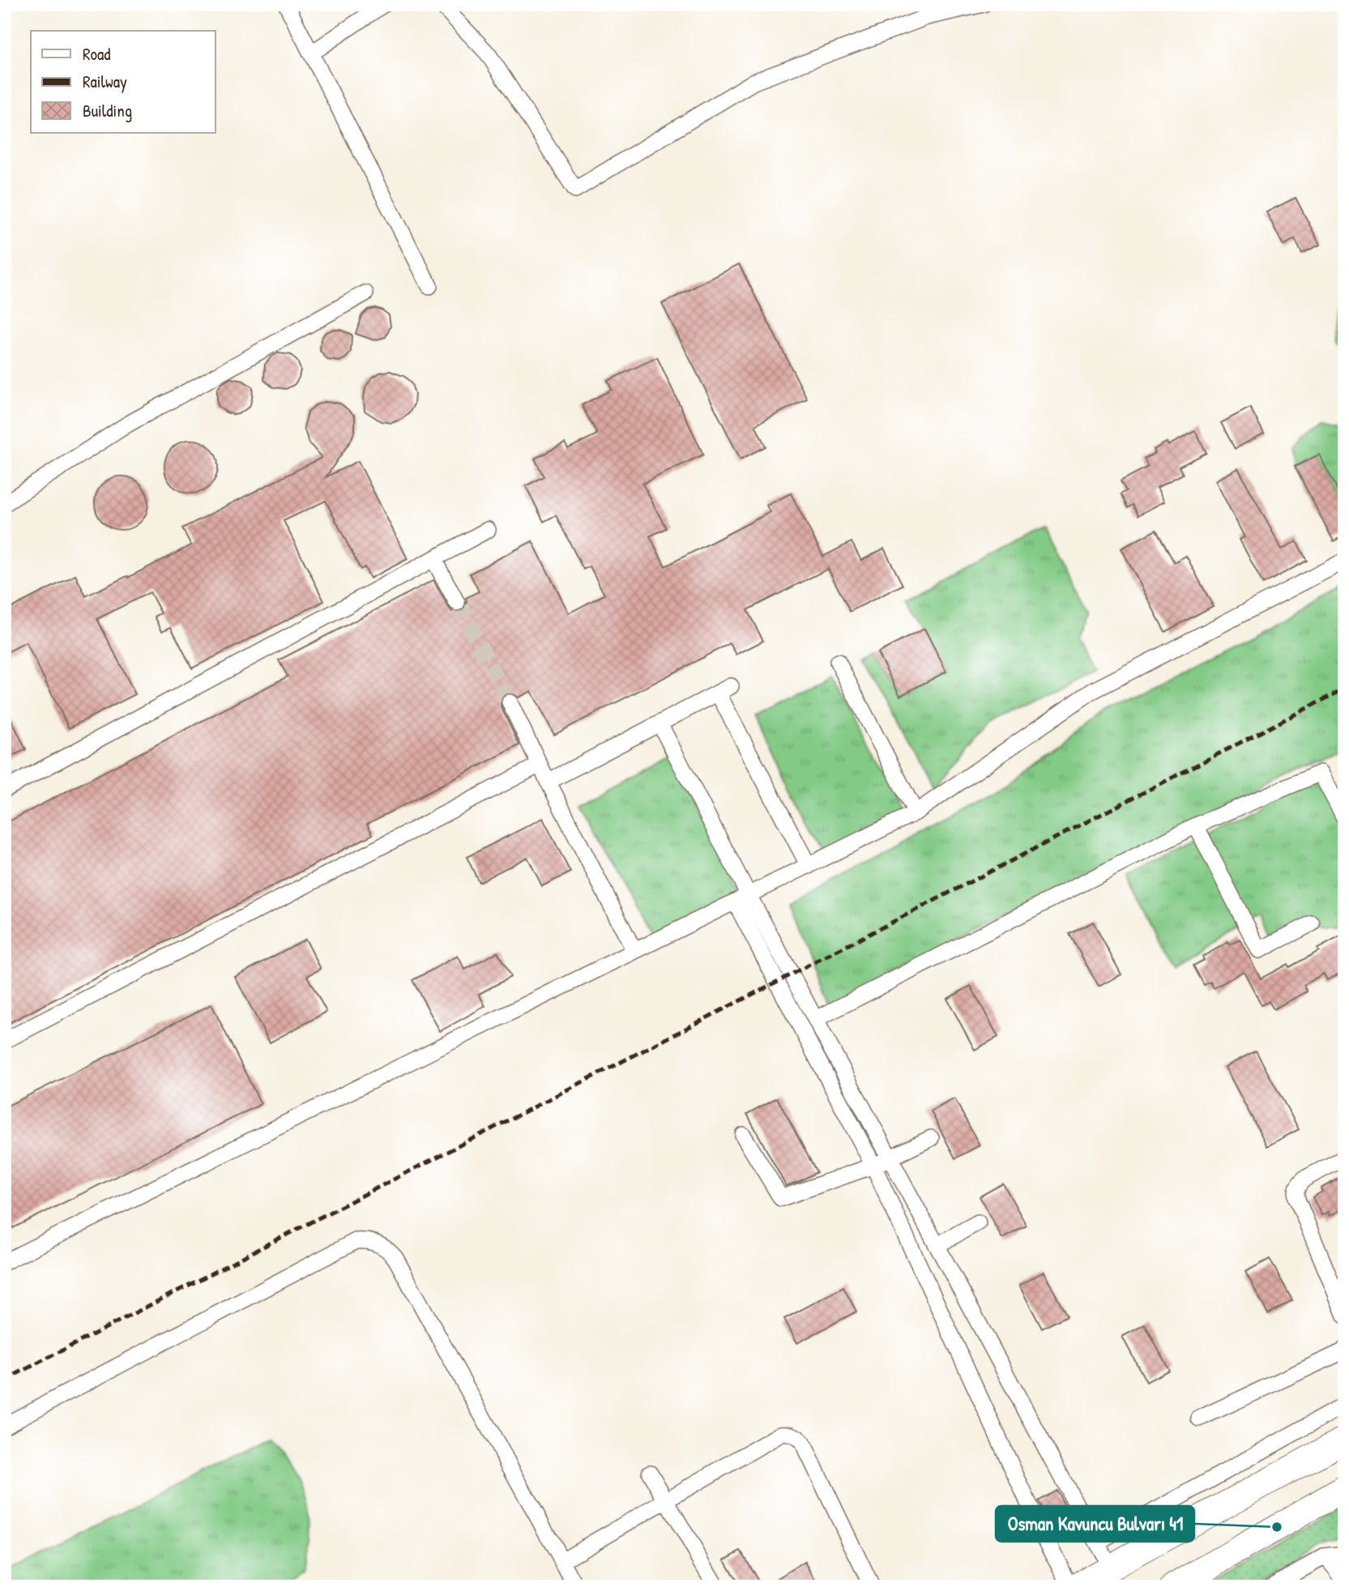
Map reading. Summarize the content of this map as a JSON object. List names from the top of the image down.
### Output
{
  "places": ["Osman Kavuncu Bulvarı 41"],
  "legend": ["Road", "Railway", "Building"]
}
